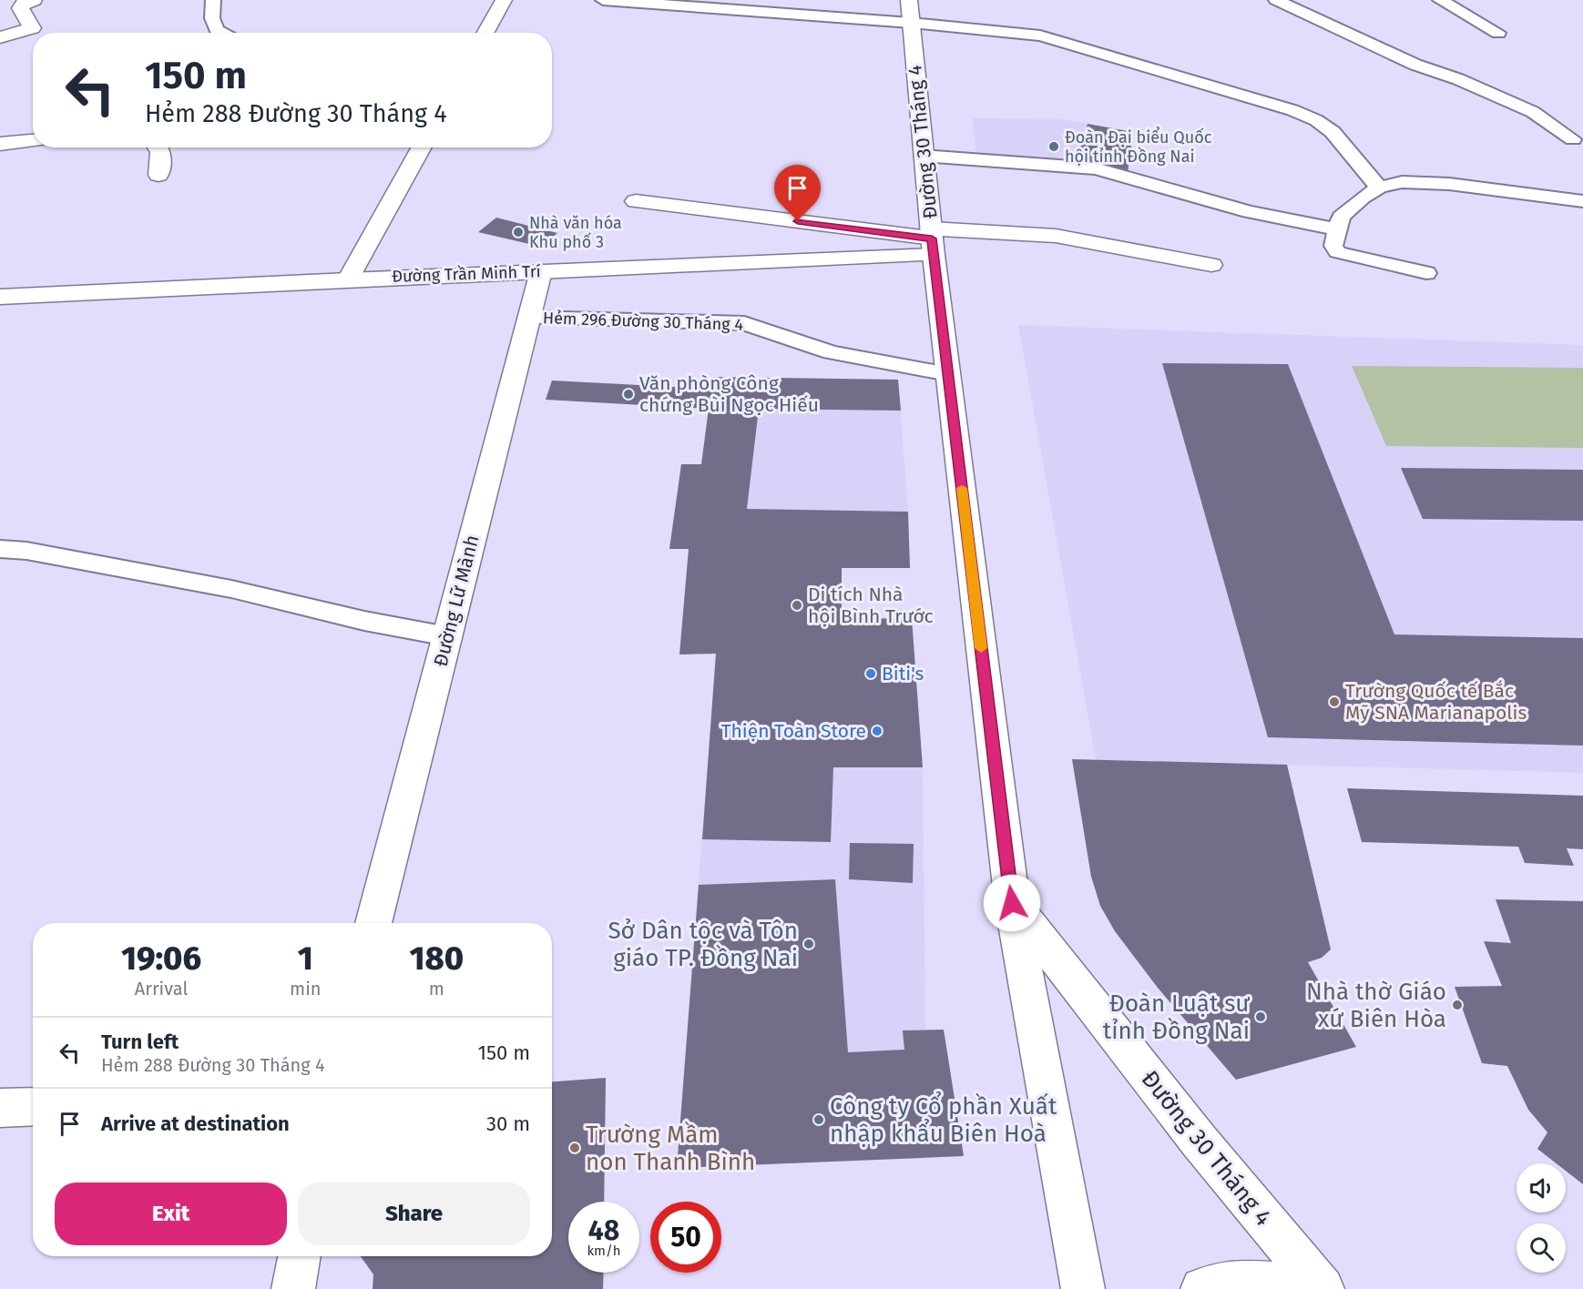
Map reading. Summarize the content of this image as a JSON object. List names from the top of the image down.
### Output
{
  "streets": {
    "street": ["Đường 30 Tháng 4", "Đường Trần Minh Trí", "Đường Lữ Mành"],
    "lane": ["Hẻm 296 Đường 30 Tháng 4"]
  },
  "crossings": [
    ["Đường 30 Tháng 4", "Đường Trần Minh Trí"],
    ["Đường 30 Tháng 4", "Hẻm 296 Đường 30 Tháng 4"],
    ["Đường Trần Minh Trí", "Đường Lữ Mành"],
    ["Hẻm 296 Đường 30 Tháng 4", "Đường Lữ Mành"]
  ],
  "places": [
    "Đoàn Đại biểu Quốc hội tỉnh Đồng Nai",
    "Nhà văn hóa Khu phố 3",
    "Văn phòng Công chứng Bùi Ngọc Hiếu",
    "Di tích Nhà hội Bình Trước",
    "Biti's",
    "Trường Quốc tế Bắc Mỹ SNA Marianapolis",
    "Thiện Toàn Store",
    "Sở Dân tộc và Tôn giáo TP. Đồng Nai",
    "Nhà thờ Giáo xứ Biên Hòa",
    "Đoàn Luật sư tỉnh Đồng Nai",
    "Công ty Cổ phần Xuất nhập khẩu Biên Hoà",
    "Trường Mầm non Thanh Bình"
  ],
  "page": {
    "turn": ["150 m", "Hẻm 288 Đường 30 Tháng 4"],
    "eta": [
      "19:06",
      "Arrival",
      "1",
      "min",
      "180",
      "m"
    ],
    "list": [
      {
        "name": "Turn left",
        "note": "Hẻm 288 Đường 30 Tháng 4",
        "value": "150 m"
      },
      {
        "name": "Arrive at destination",
        "value": "30 m"
      }
    ],
    "buttons": ["Exit", "Share"],
    "speed": "48 km/h",
    "limit": "50"
  }
}
